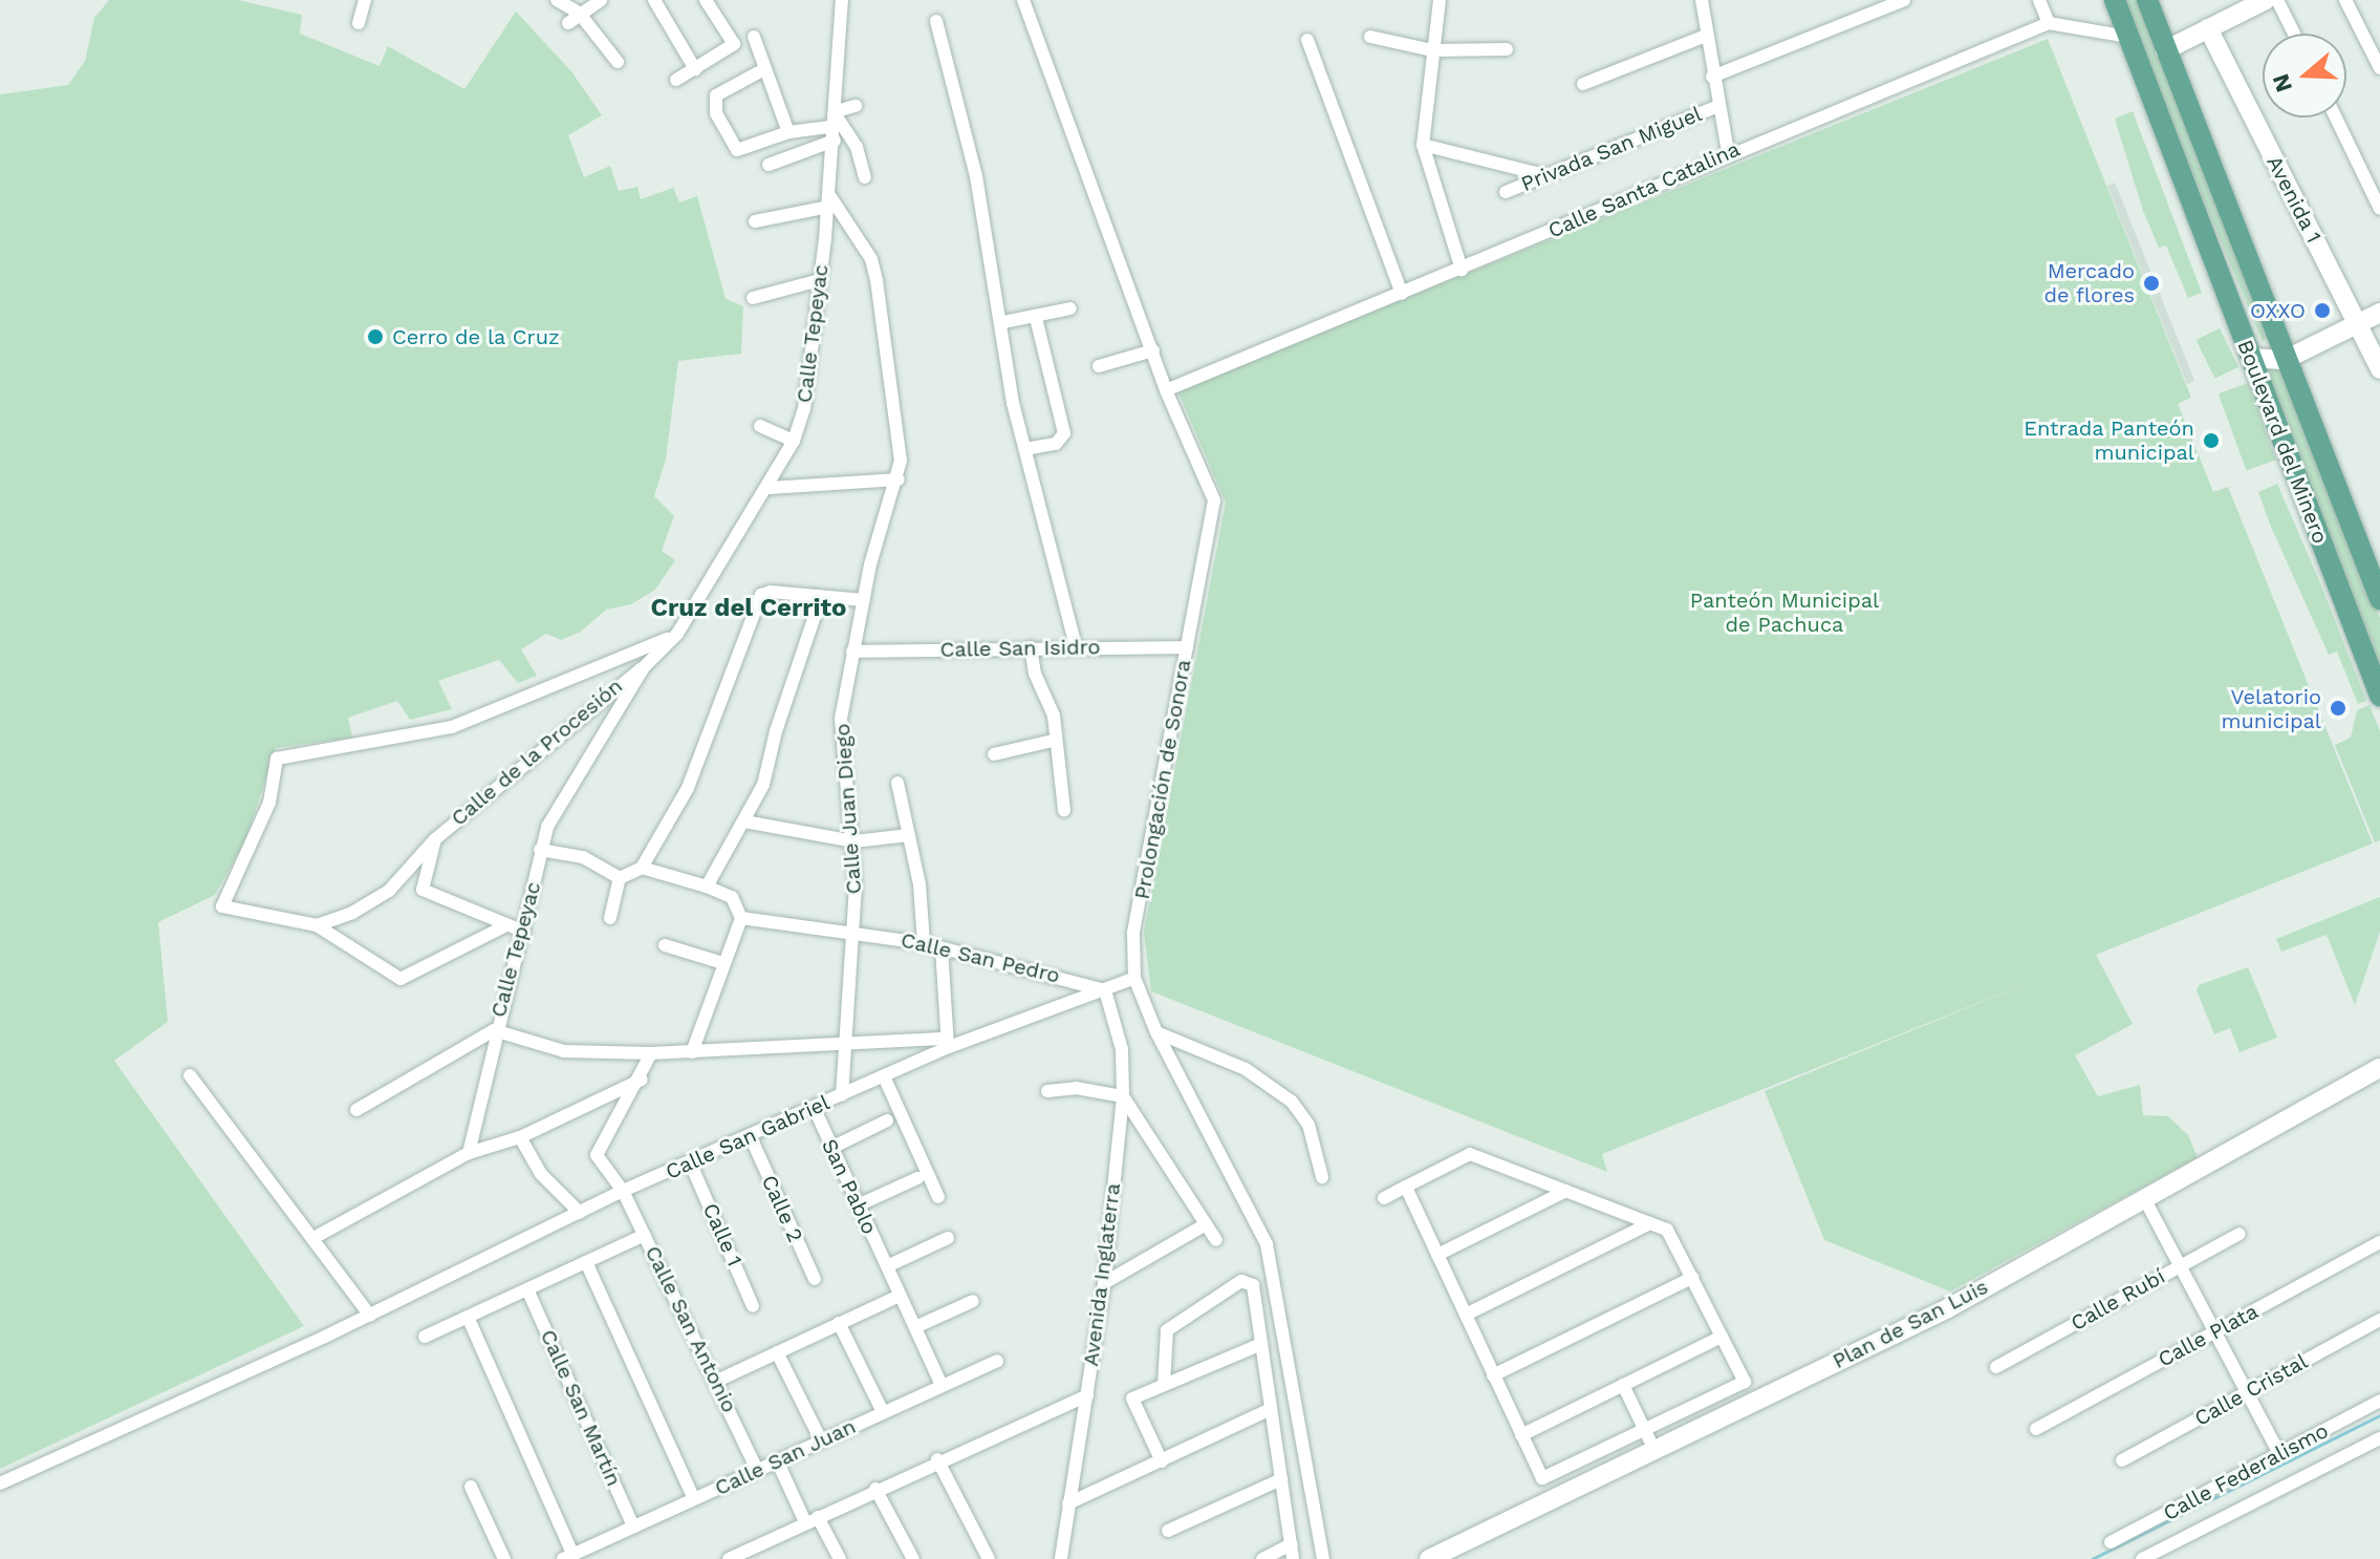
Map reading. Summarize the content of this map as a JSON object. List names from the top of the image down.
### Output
{
  "streets": {
    "main road": ["Boulevard del Minero"],
    "street": [
      "Privada San Miguel",
      "Calle Santa Catalina",
      "Avenida 1",
      "Calle Tepeyac",
      "Calle San Isidro",
      "Calle de la Procesión",
      "Prolongación de Sonora",
      "Calle Juan Diego",
      "Calle San Pedro",
      "Calle San Gabriel",
      "San Pablo",
      "Calle 2",
      "Calle 1",
      "Avenida Inglaterra",
      "Calle Rubí",
      "Plan de San Luis",
      "Calle San Antonio",
      "Calle Plata",
      "Calle Cristal",
      "Calle San Martín",
      "Calle San Juan",
      "Calle Federalismo"
    ]
  },
  "crossings": [
    ["Calle Santa Catalina", "Prolongación de Sonora"],
    ["Calle Tepeyac", "Calle de la Procesión"],
    ["Calle Tepeyac", "Calle Juan Diego"],
    ["Calle San Isidro", "Prolongación de Sonora"],
    ["Calle San Isidro", "Calle Juan Diego"],
    ["Prolongación de Sonora", "Calle San Gabriel"],
    ["Calle Juan Diego", "Calle San Pedro"],
    ["Calle Juan Diego", "Calle San Gabriel"],
    ["Calle San Pedro", "Calle San Gabriel"],
    ["Calle San Pedro", "Avenida Inglaterra"],
    ["Calle San Gabriel", "San Pablo"],
    ["Calle San Gabriel", "Calle 2"],
    ["Calle San Gabriel", "Calle 1"],
    ["Calle San Gabriel", "Avenida Inglaterra"],
    ["Calle San Gabriel", "Calle San Antonio"],
    ["San Pablo", "Calle San Juan"],
    ["Calle San Antonio", "Calle San Juan"],
    ["Calle San Martín", "Calle San Juan"]
  ],
  "districts": ["Cruz del Cerrito"],
  "parks": ["Panteón Municipal de Pachuca"],
  "places": [
    "Mercado de flores",
    "OXXO",
    "Cerro de la Cruz",
    "Entrada Panteón municipal",
    "Velatorio municipal"
  ],
  "north": "left"
}
